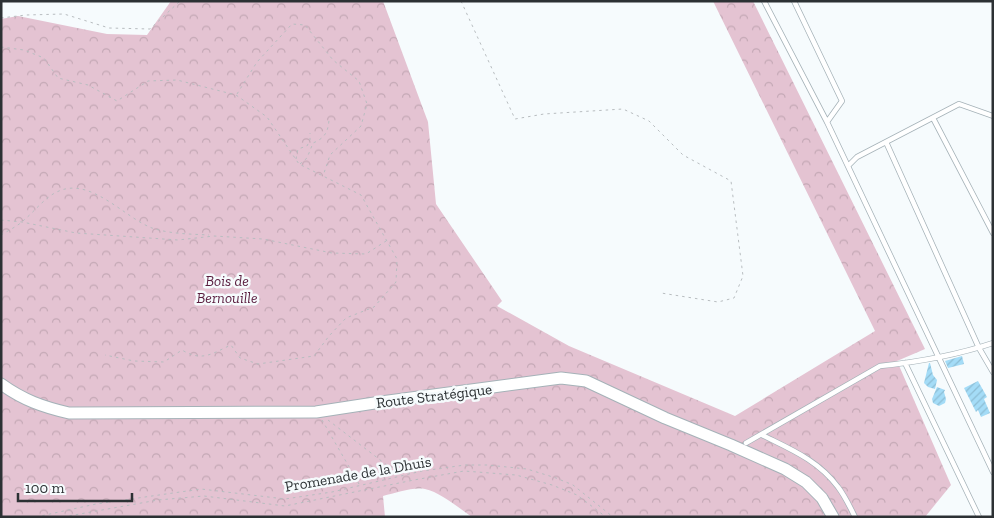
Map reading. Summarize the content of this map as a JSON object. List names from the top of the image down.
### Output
{
  "streets": {
    "street": ["Route Stratégique"],
    "path": ["Promenade de la Dhuis"]
  },
  "parks": ["Bois de Bernouille"],
  "scale_bar": "100 m"
}
